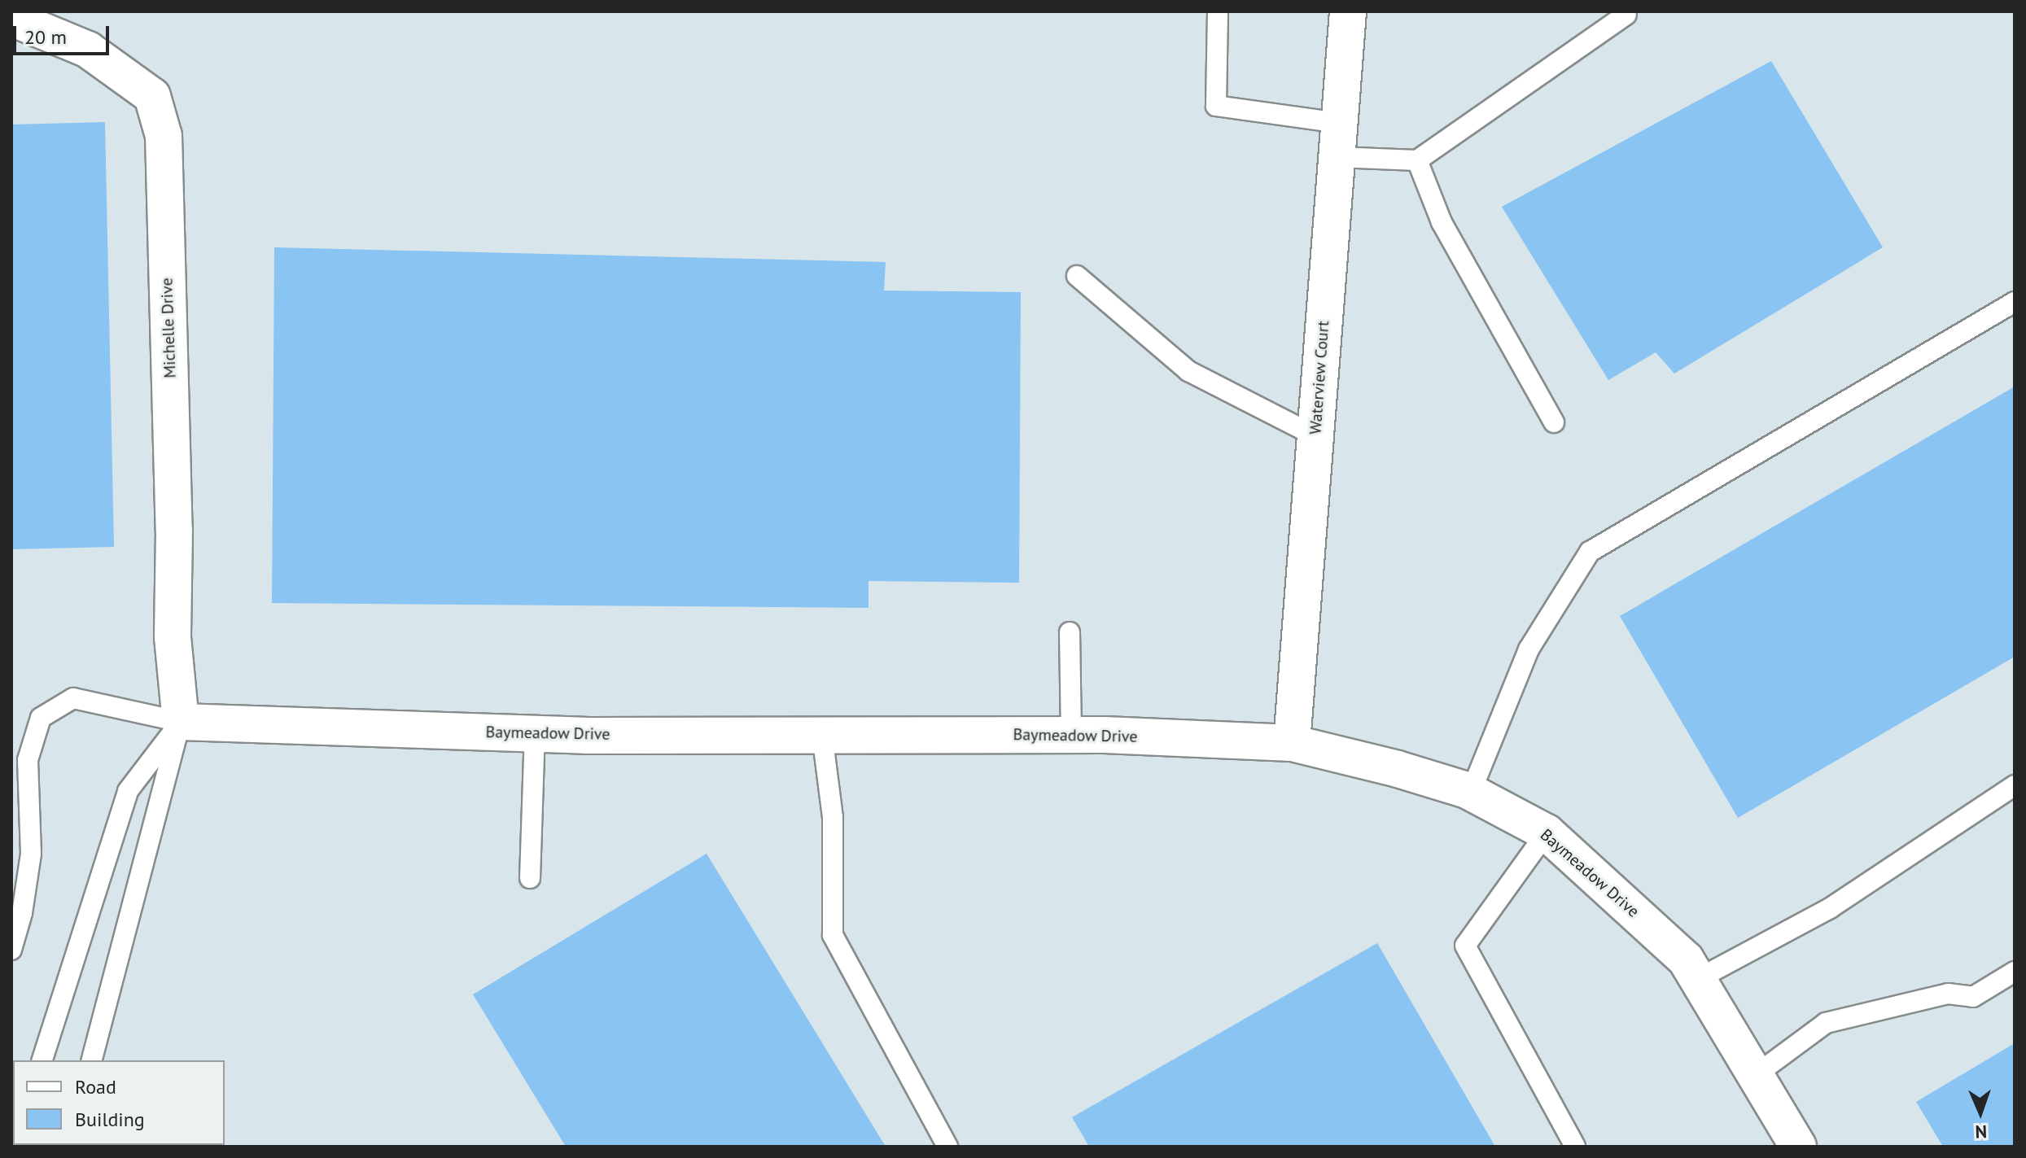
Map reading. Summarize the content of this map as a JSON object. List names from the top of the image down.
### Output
{
  "streets": {
    "street": ["Michelle Drive", "Waterview Court", "Baymeadow Drive"]
  },
  "crossings": [
    ["Michelle Drive", "Baymeadow Drive"],
    ["Waterview Court", "Baymeadow Drive"]
  ],
  "legend": ["Road", "Building"],
  "scale_bar": "20 m",
  "north": "bottom"
}
